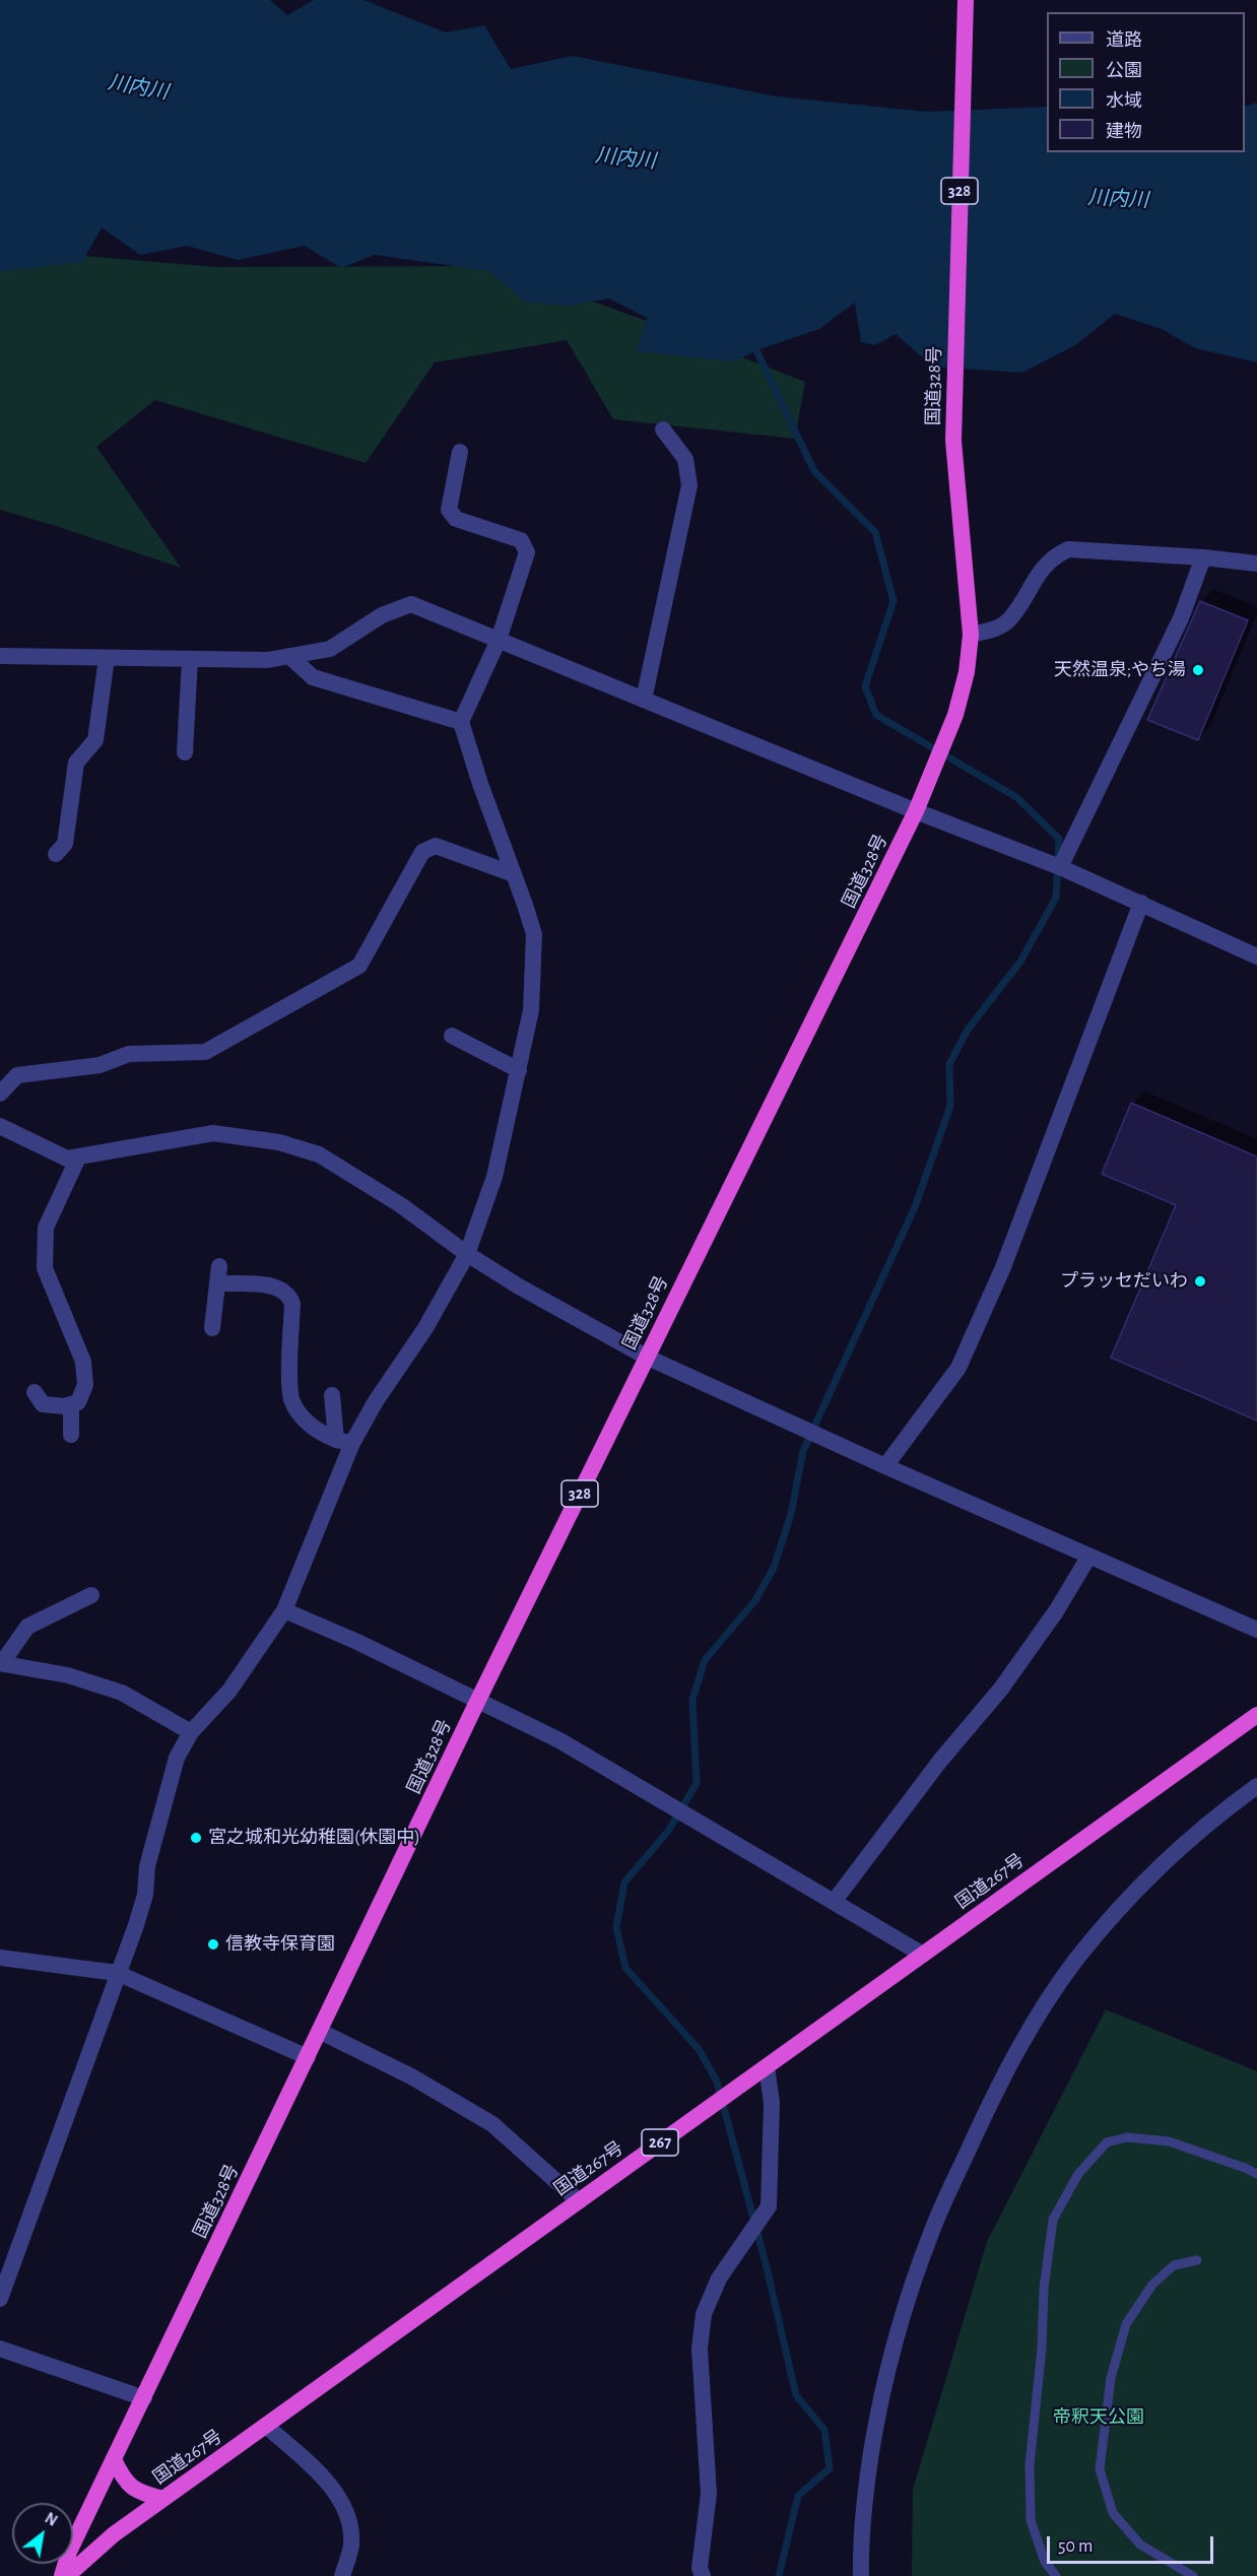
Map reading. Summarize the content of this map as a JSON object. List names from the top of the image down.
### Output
{
  "streets": {
    "highway": [
      "328",
      "国道328号",
      "国道267号",
      "267"
    ]
  },
  "water": ["川内川"],
  "parks": ["帝釈天公園"],
  "places": [
    "天然温泉;やち湯",
    "プラッセだいわ",
    "宮之城和光幼稚園(休園中)",
    "信教寺保育園"
  ],
  "legend": [
    "道路",
    "公園",
    "水域",
    "建物"
  ],
  "scale_bar": "50 m",
  "north": "top right"
}
